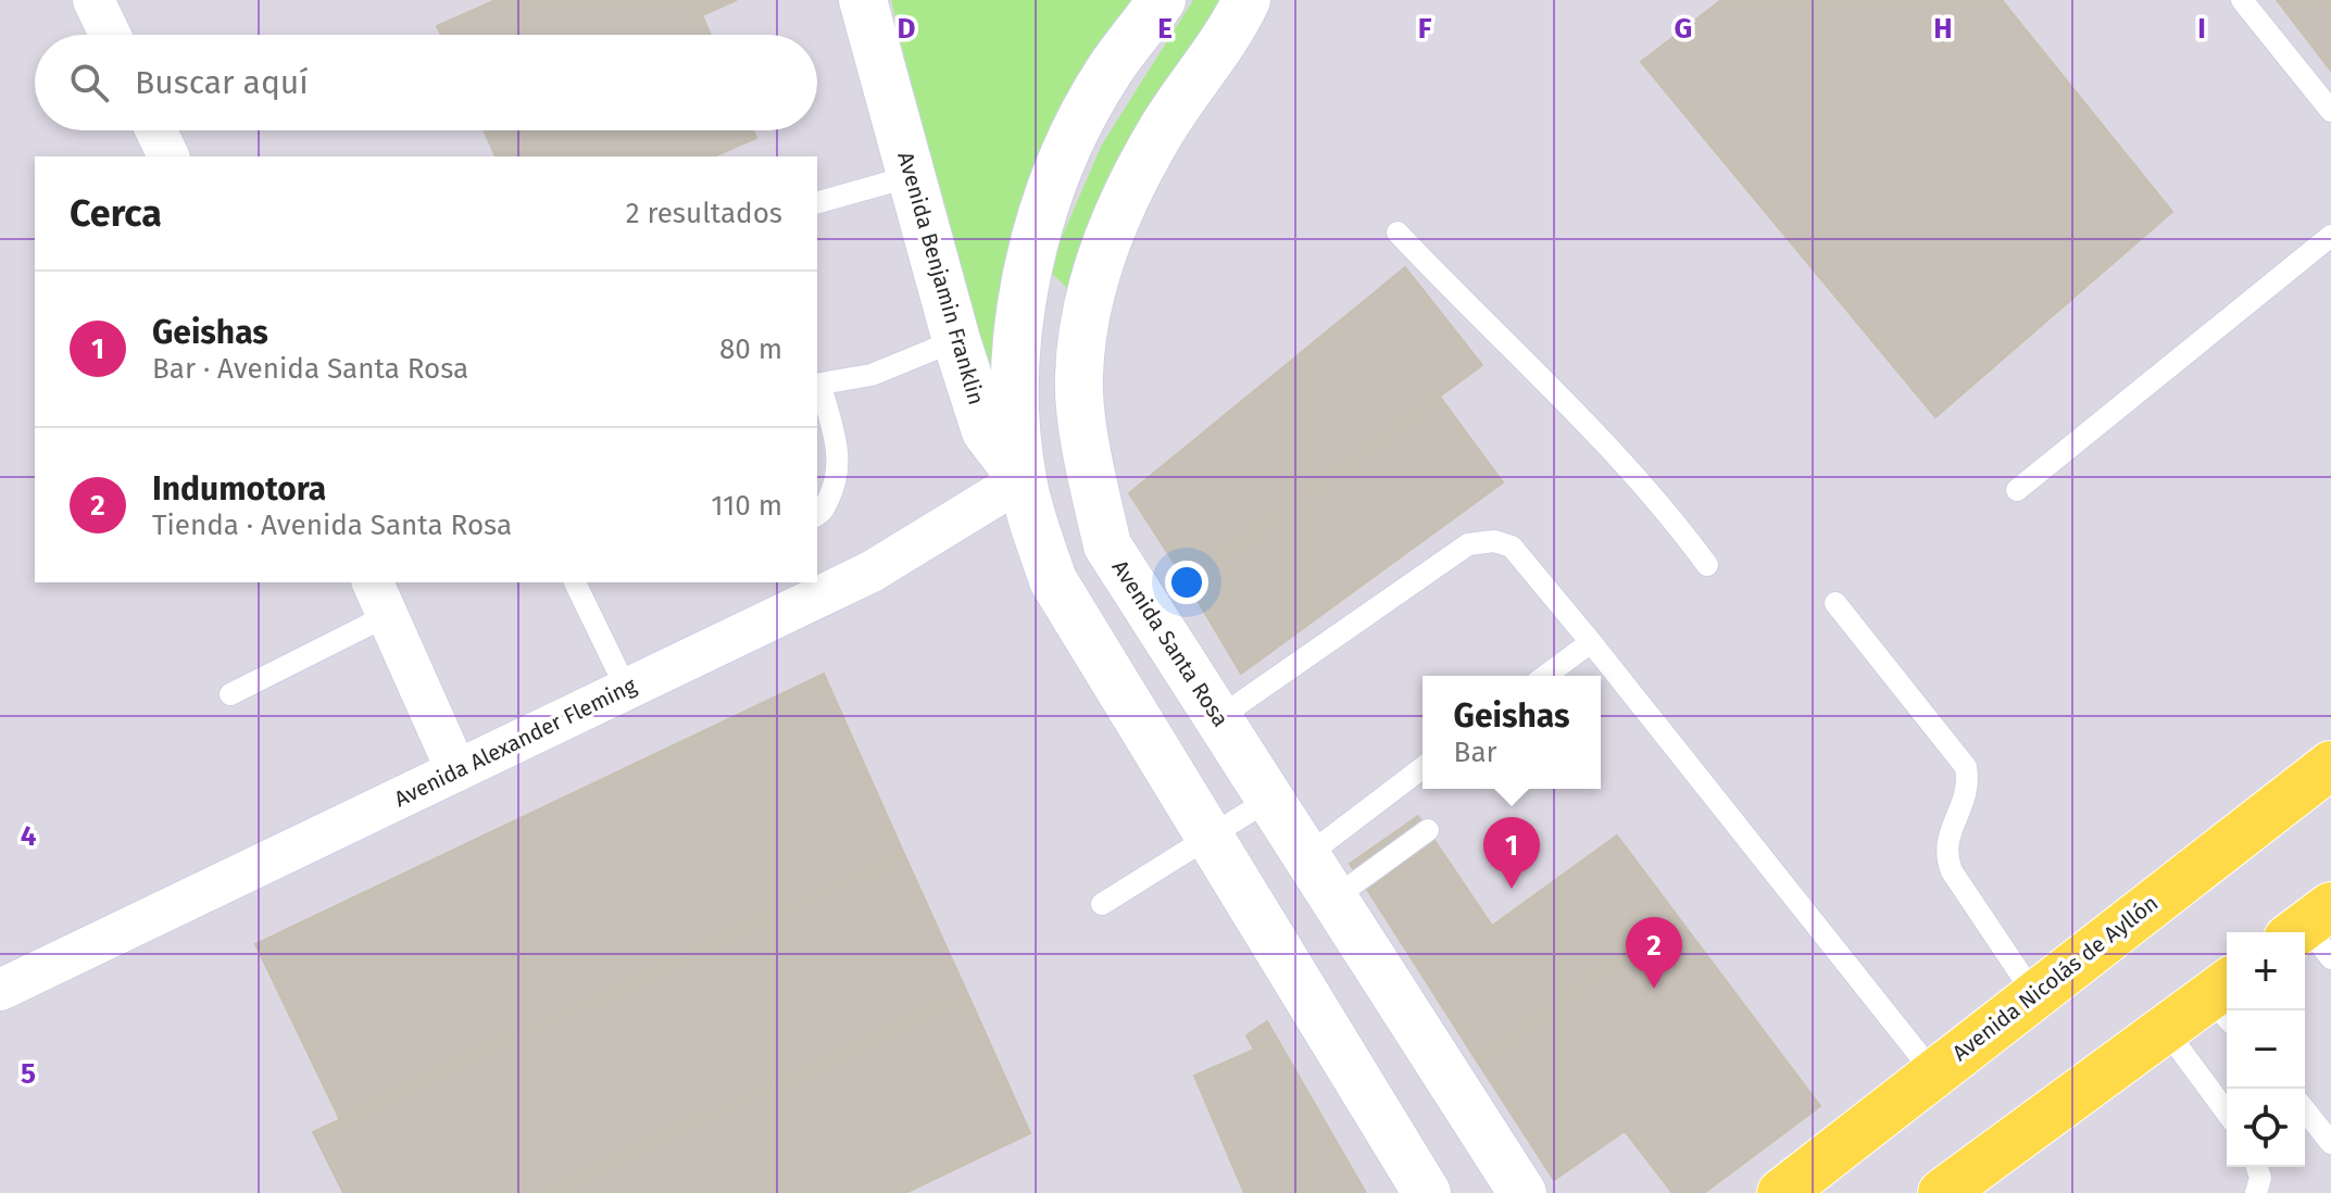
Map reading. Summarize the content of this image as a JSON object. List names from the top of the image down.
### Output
{
  "streets": {
    "main road": ["Avenida Benjamin Franklin", "Avenida Santa Rosa", "Avenida Nicolás de Ayllón"],
    "street": ["Avenida Alexander Fleming"]
  },
  "crossings": [
    ["Avenida Benjamin Franklin", "Avenida Alexander Fleming"]
  ],
  "page": {
    "search": "Buscar aquí",
    "heading": ["Cerca", "2 resultados"],
    "list": [
      {
        "mark": "1",
        "name": "Geishas",
        "note": "Bar · Avenida Santa Rosa",
        "value": "80 m"
      },
      {
        "mark": "2",
        "name": "Indumotora",
        "note": "Tienda · Avenida Santa Rosa",
        "value": "110 m"
      }
    ],
    "popup": ["Geishas", "Bar"],
    "pins": ["1", "2"],
    "map_buttons": ["+", "−"]
  },
  "grid": {
    "columns": [
      "D",
      "E",
      "F",
      "G",
      "H",
      "I"
    ],
    "rows": ["4", "5"]
  }
}
